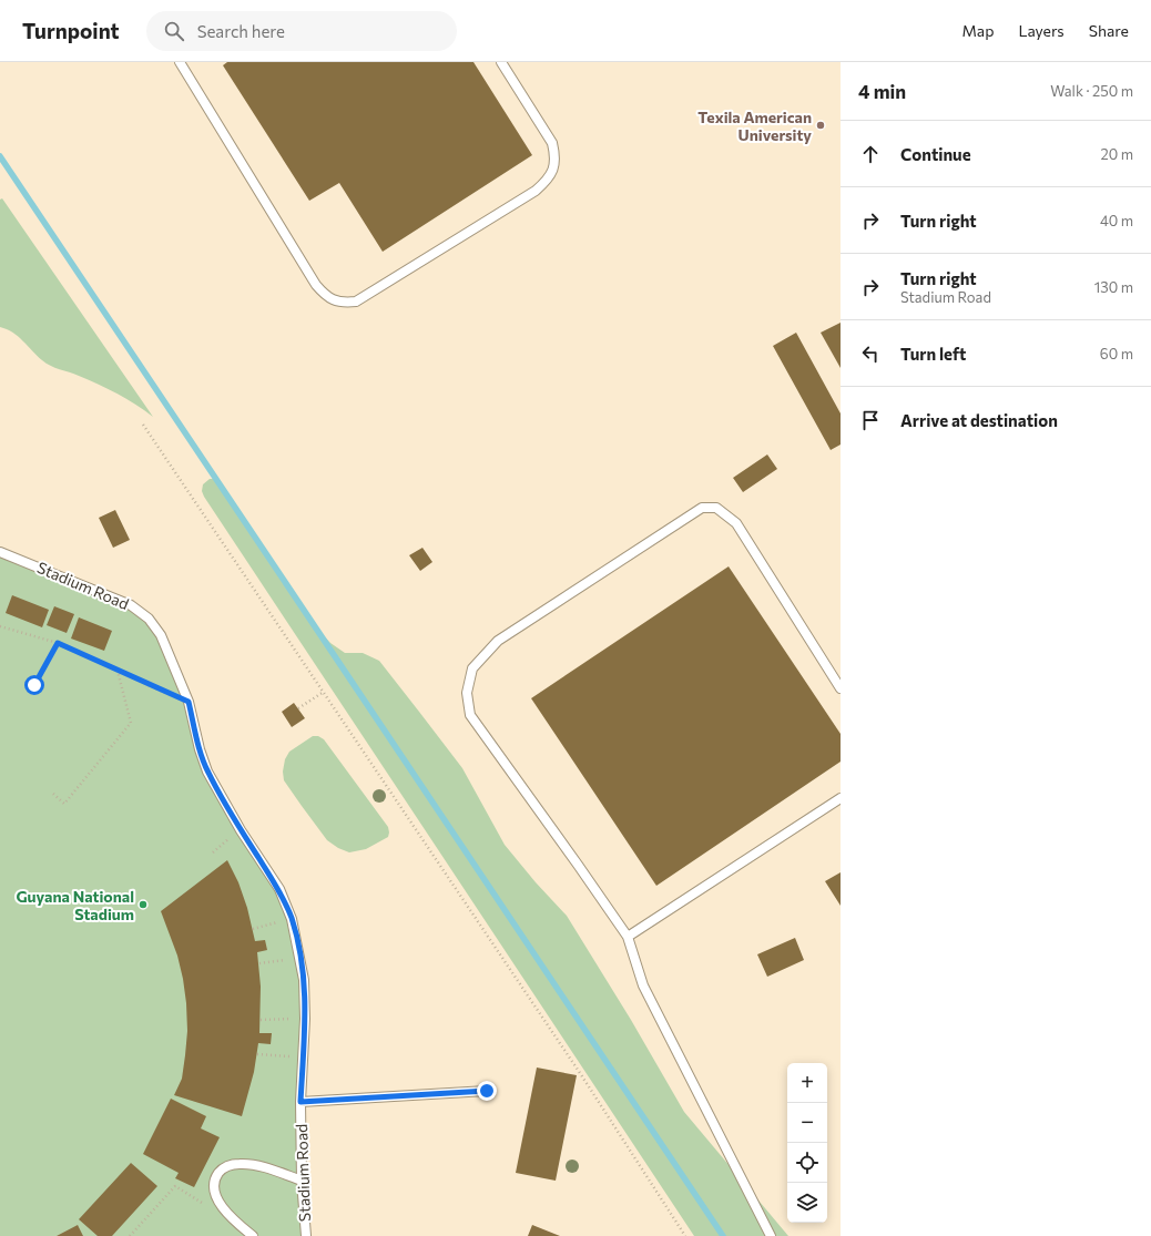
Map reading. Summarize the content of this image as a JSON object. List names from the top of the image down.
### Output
{
  "streets": {
    "lane": ["Stadium Road"]
  },
  "places": ["Texila American University", "Guyana National Stadium"],
  "page": {
    "header": "Turnpoint",
    "search": "Search here",
    "nav": ["Map", "Layers", "Share"],
    "heading": ["4 min", "Walk · 250 m"],
    "list": [
      ["Continue", "20 m"],
      ["Turn right", "40 m"],
      ["Turn right", "Stadium Road", "130 m"],
      ["Turn left", "60 m"],
      "Arrive at destination"
    ],
    "map_buttons": ["+", "−"]
  }
}
